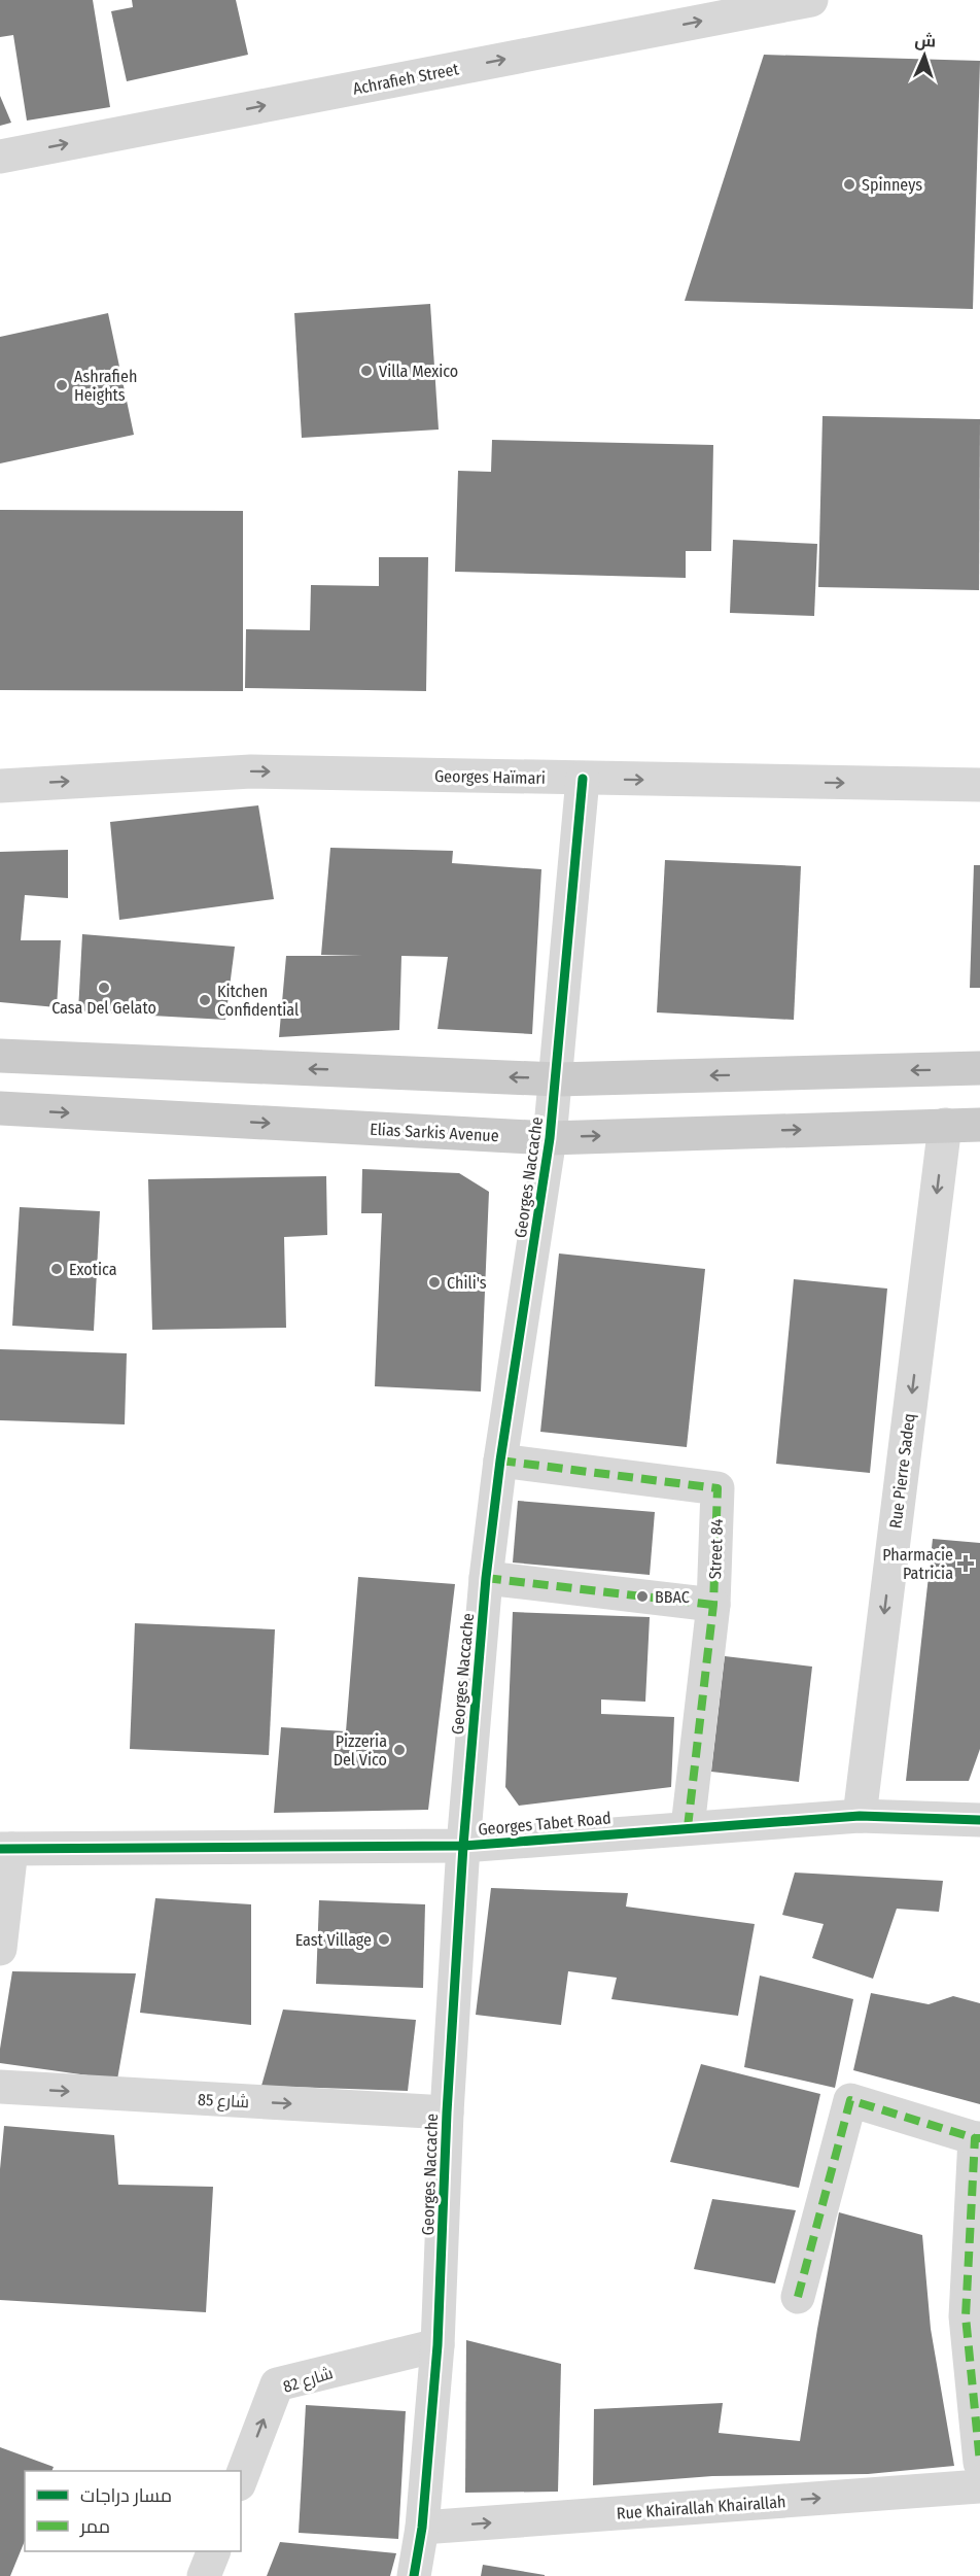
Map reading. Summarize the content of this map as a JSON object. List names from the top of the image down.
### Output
{
  "streets": {
    "main road": ["Elias Sarkis Avenue"],
    "street": [
      "Achrafieh Street",
      "Georges Haïmari",
      "Georges Naccache",
      "Rue Pierre Sadeq",
      "Street 84",
      "Georges Tabet Road",
      "شارع 85",
      "شارع 82",
      "Rue Khairallah Khairallah"
    ]
  },
  "crossings": [
    ["Georges Haïmari", "Georges Naccache"],
    ["Elias Sarkis Avenue", "Georges Naccache"],
    ["Elias Sarkis Avenue", "Rue Pierre Sadeq"],
    ["Georges Naccache", "Street 84"],
    ["Georges Naccache", "Georges Tabet Road"],
    ["Georges Naccache", "شارع 85"],
    ["Georges Naccache", "شارع 82"],
    ["Georges Naccache", "Rue Khairallah Khairallah"],
    ["Rue Pierre Sadeq", "Georges Tabet Road"],
    ["Street 84", "Georges Tabet Road"]
  ],
  "one_way": [
    "Achrafieh Street",
    "Georges Haïmari",
    "Rue Pierre Sadeq",
    "شارع 85",
    "شارع 82",
    "Rue Khairallah Khairallah"
  ],
  "places": {
    "other": [
      "Spinneys",
      "Villa Mexico",
      "Ashrafieh Heights",
      "Casa Del Gelato",
      "Kitchen Confidential",
      "Exotica",
      "Chili's",
      "BBAC",
      "Pizzeria Del Vico",
      "East Village"
    ],
    "health": ["Pharmacie Patricia"]
  },
  "legend": ["مسار دراجات", "ممر"],
  "north": "top"
}
